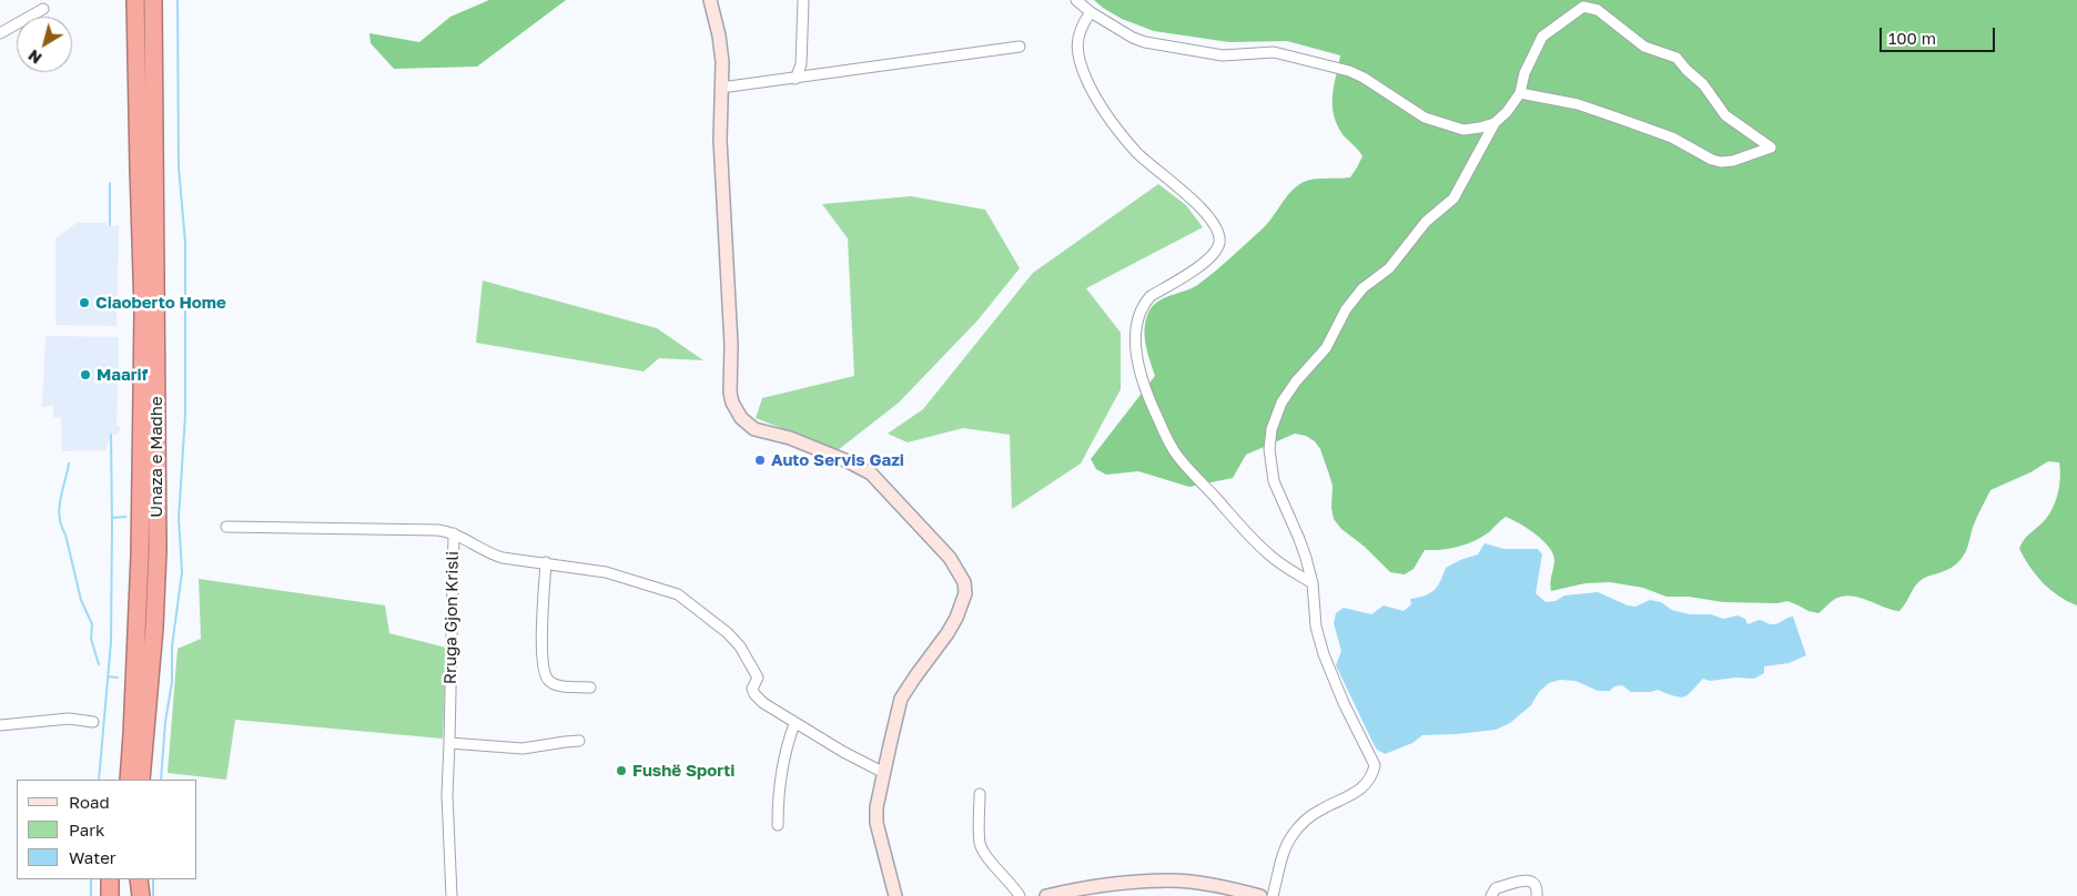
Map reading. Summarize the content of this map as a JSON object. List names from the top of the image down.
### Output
{
  "streets": {
    "highway": ["Unaza e Madhe"],
    "street": ["Rruga Gjon Krisli"]
  },
  "places": [
    "Ciaoberto Home",
    "Maarif",
    "Auto Servis Gazi",
    "Fushë Sporti"
  ],
  "legend": ["Road", "Park", "Water"],
  "scale_bar": "100 m",
  "north": "bottom left"
}
